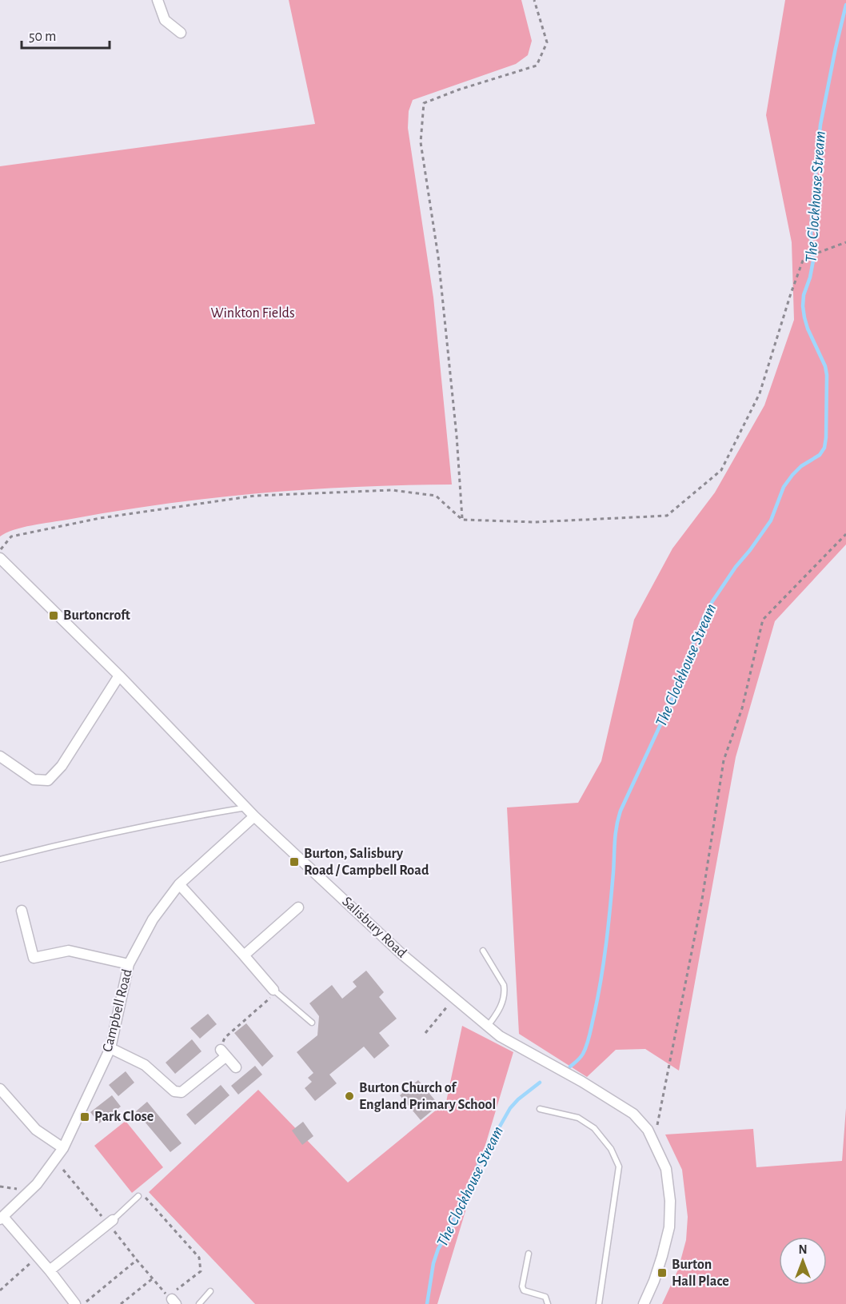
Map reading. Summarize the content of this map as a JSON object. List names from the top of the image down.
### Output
{
  "streets": {
    "street": ["Salisbury Road", "Campbell Road"]
  },
  "crossings": [
    ["Salisbury Road", "Campbell Road"]
  ],
  "water": ["The Clockhouse Stream"],
  "parks": ["Winkton Fields"],
  "places": {
    "transit": [
      "Burtoncroft",
      "Burton, Salisbury Road / Campbell Road",
      "Park Close",
      "Burton Hall Place"
    ],
    "other": ["Burton Church of England Primary School"]
  },
  "scale_bar": "50 m",
  "north": "top"
}
